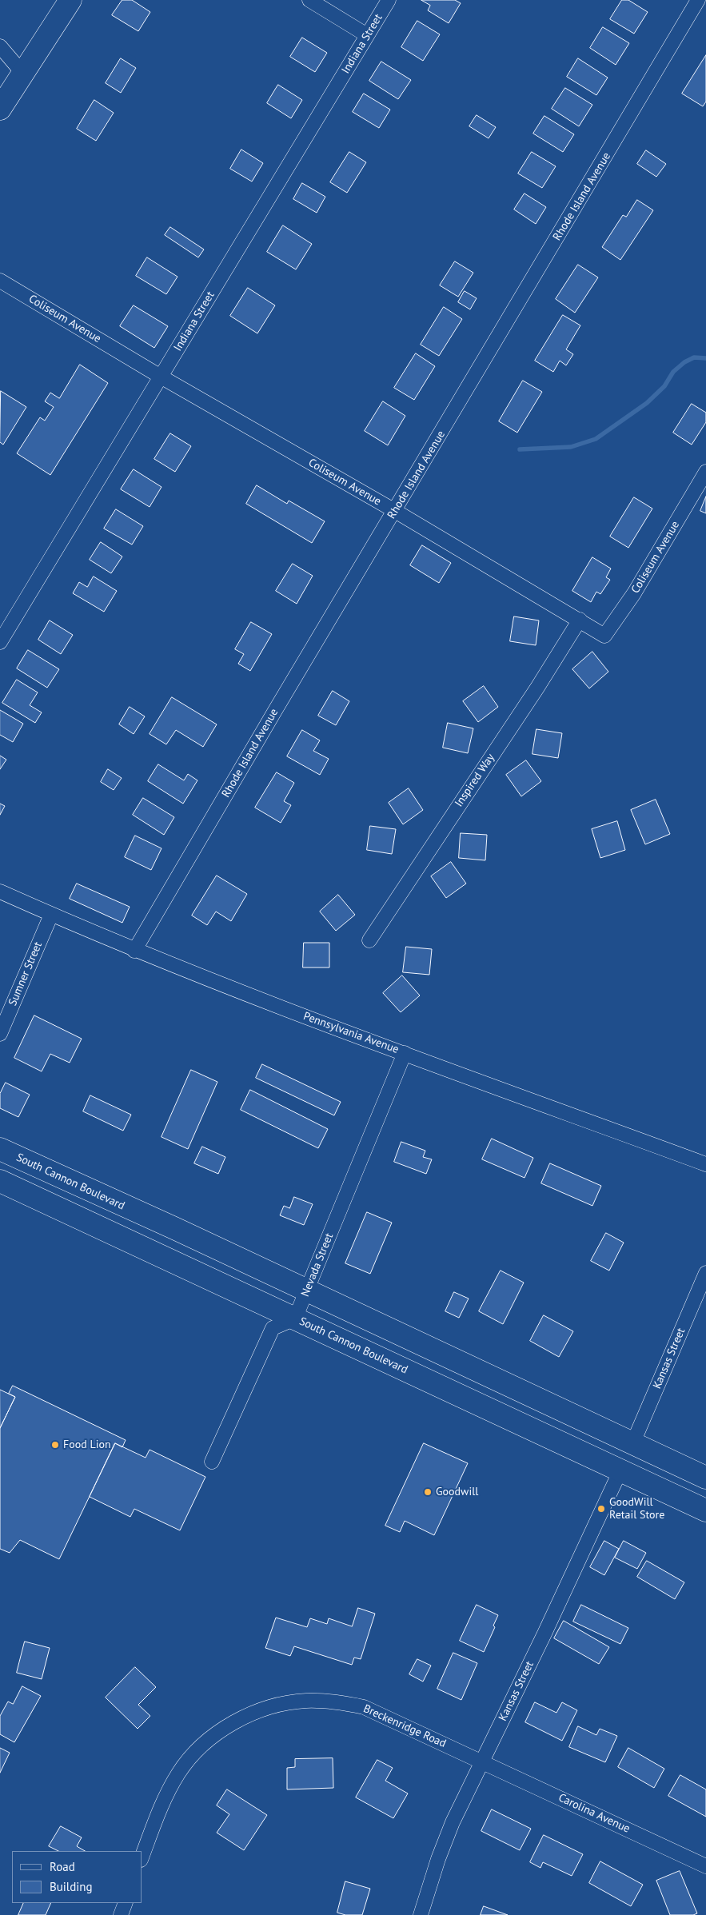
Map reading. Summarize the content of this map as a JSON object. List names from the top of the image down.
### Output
{
  "streets": {
    "main road": ["South Cannon Boulevard"],
    "street": [
      "Indiana Street",
      "Rhode Island Avenue",
      "Coliseum Avenue",
      "Inspired Way",
      "Sumner Street",
      "Pennsylvania Avenue",
      "Nevada Street",
      "Kansas Street",
      "Breckenridge Road",
      "Carolina Avenue"
    ]
  },
  "crossings": [
    ["Indiana Street", "Coliseum Avenue"],
    ["Rhode Island Avenue", "Coliseum Avenue"],
    ["Rhode Island Avenue", "Pennsylvania Avenue"],
    ["Coliseum Avenue", "Inspired Way"],
    ["Sumner Street", "Pennsylvania Avenue"],
    ["Pennsylvania Avenue", "Nevada Street"],
    ["South Cannon Boulevard", "Nevada Street"],
    ["South Cannon Boulevard", "Kansas Street"],
    ["Kansas Street", "Breckenridge Road"],
    ["Kansas Street", "Carolina Avenue"],
    ["Breckenridge Road", "Carolina Avenue"]
  ],
  "places": ["Food Lion", "Goodwill", "GoodWill Retail Store"],
  "legend": ["Road", "Building"]
}
